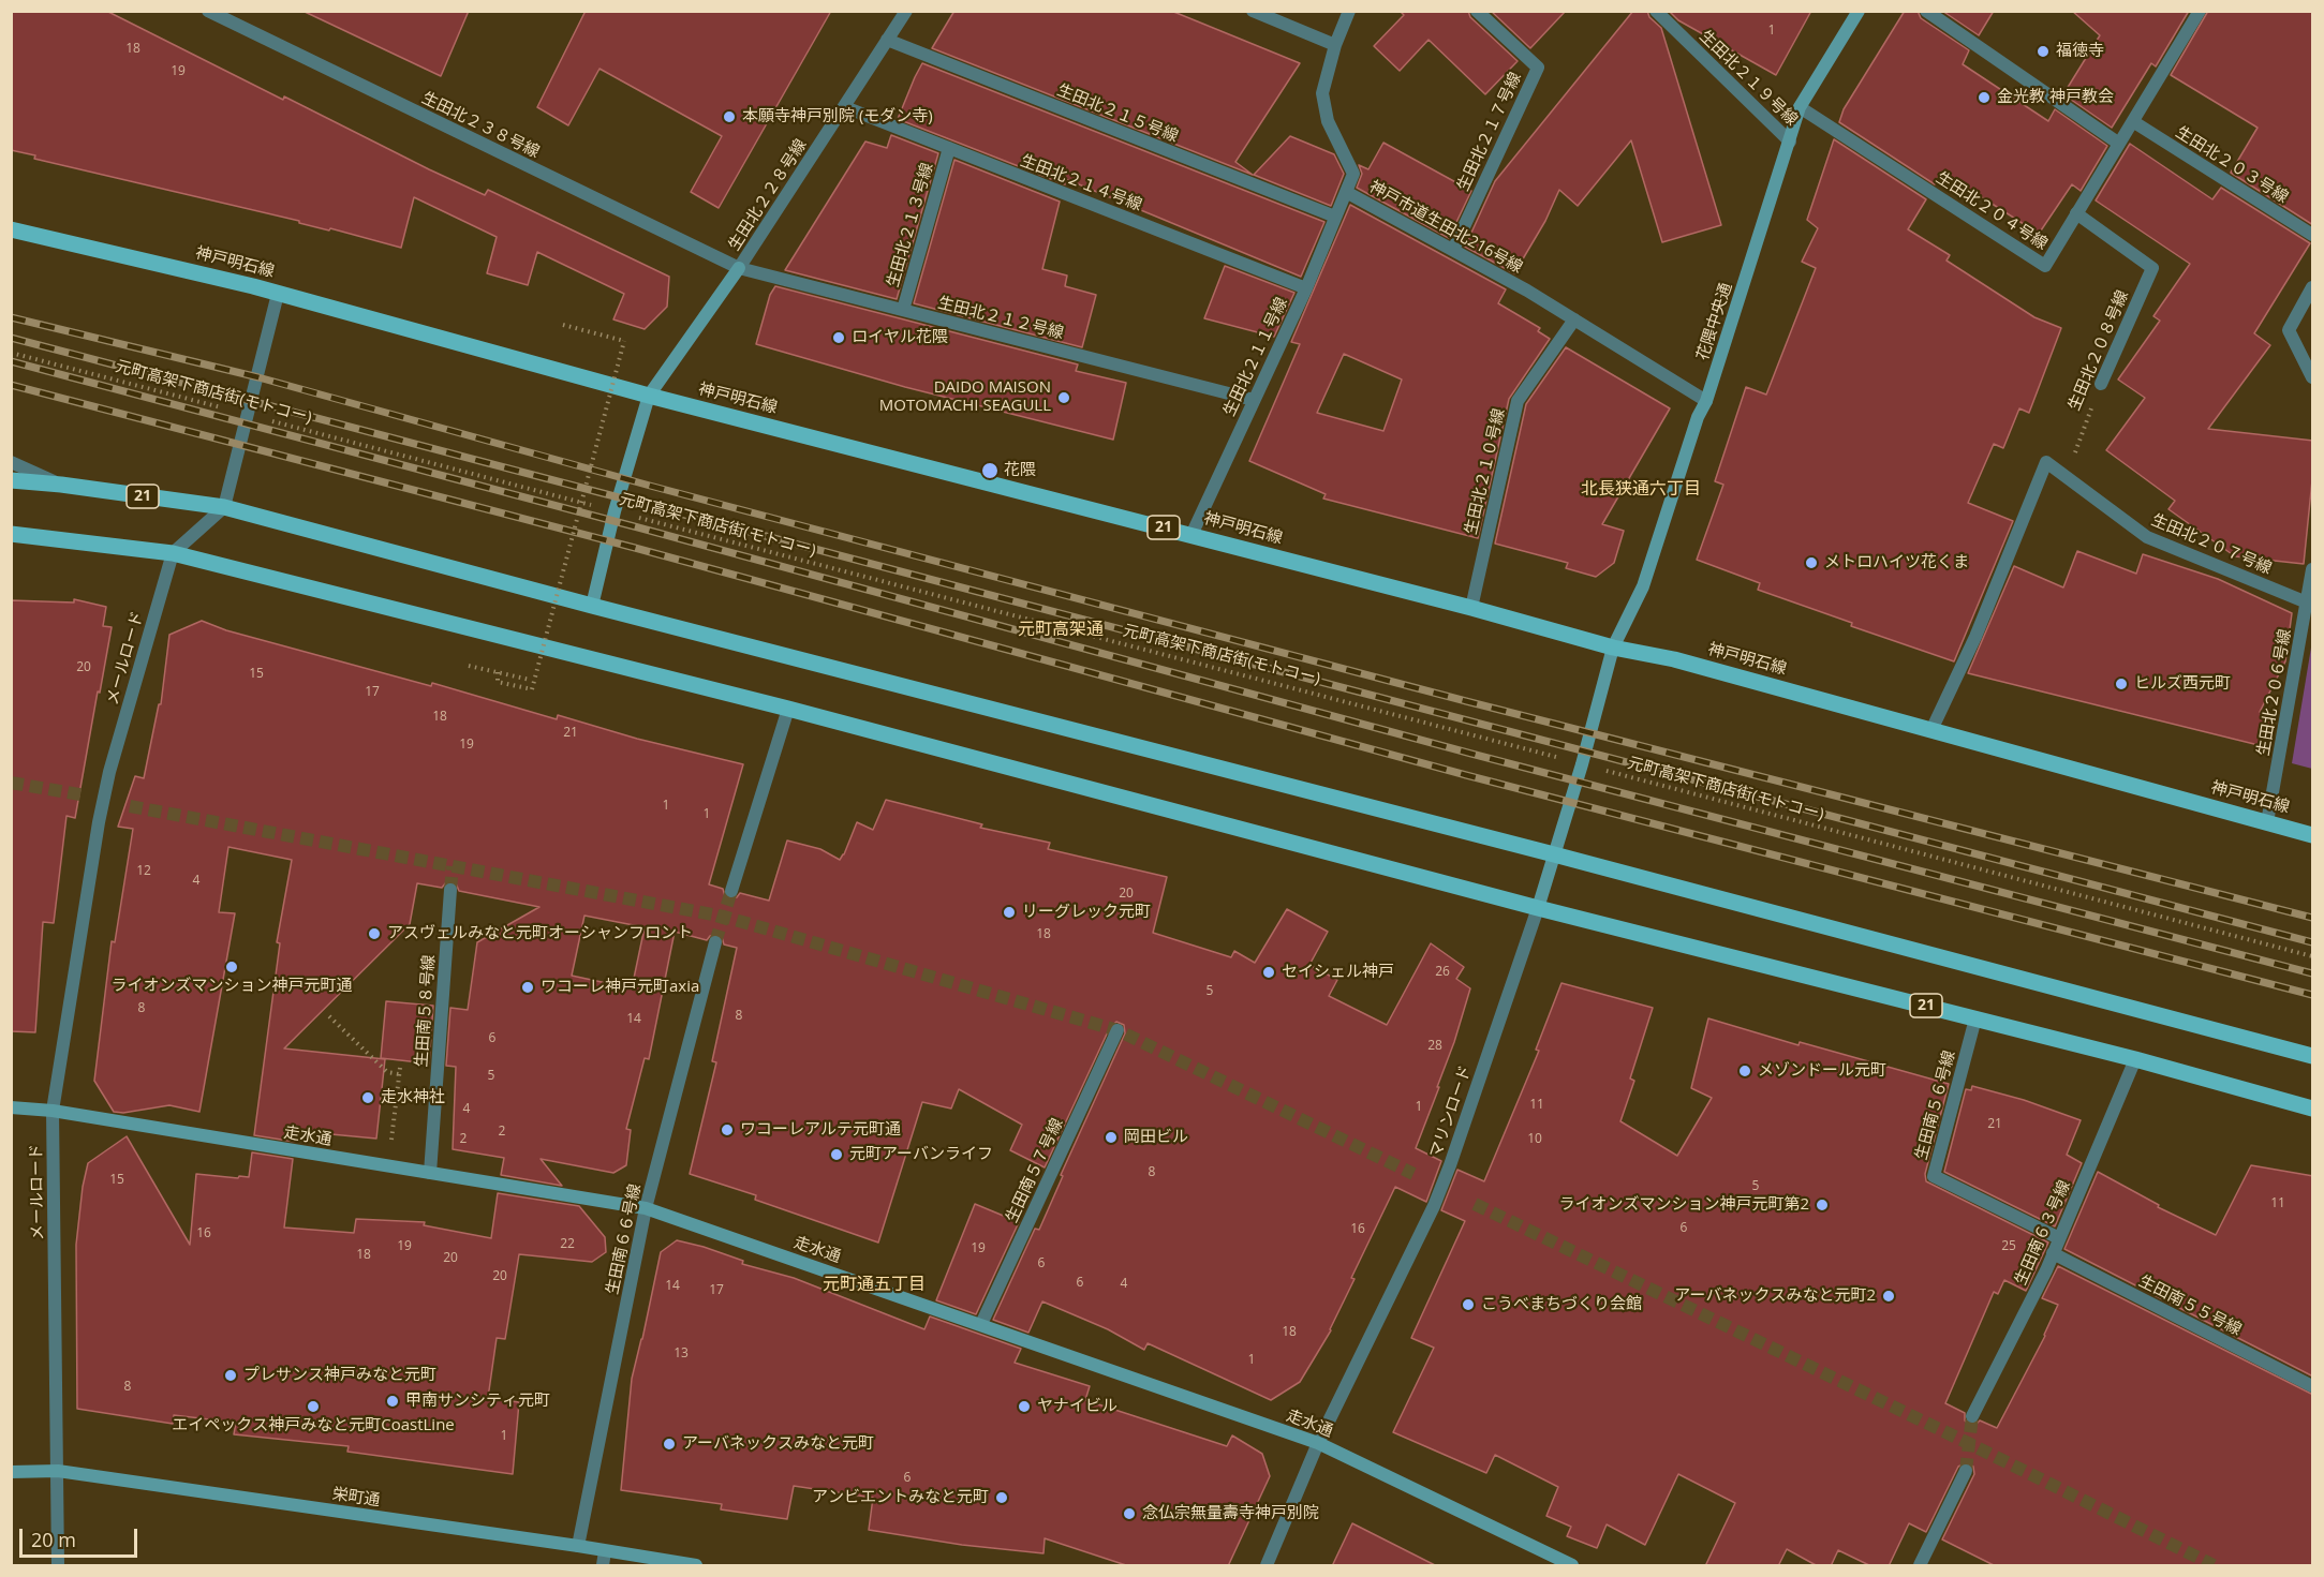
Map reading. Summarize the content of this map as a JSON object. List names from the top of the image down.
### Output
{
  "streets": {
    "main road": ["神戸明石線", "21"],
    "street": [
      "生田北２１９号線",
      "生田北２１５号線",
      "生田北２３８号線",
      "生田北２１７号線",
      "生田北２０３号線",
      "生田北２１４号線",
      "生田北２２８号線",
      "生田北２０４号線",
      "生田北２１３号線",
      "神戸市道生田北216号線",
      "生田北２１２号線",
      "花隈中央通",
      "生田北２０８号線",
      "生田北２１１号線",
      "生田北２１０号線",
      "生田北２０７号線",
      "メールロード",
      "生田北２０６号線",
      "生田南５８号線",
      "生田南５６号線",
      "マリンロード",
      "走水通",
      "生田南５７号線",
      "生田南６３号線",
      "生田南６６号線",
      "生田南５５号線",
      "栄町通"
    ],
    "path": ["元町高架下商店街(モトコー)"]
  },
  "crossings": [
    ["生田北２１９号線", "花隈中央通"],
    ["生田北２１５号線", "生田北２２８号線"],
    ["生田北２１５号線", "生田北２１１号線"],
    ["生田北２３８号線", "生田北２２８号線"],
    ["生田北２３８号線", "生田北２１２号線"],
    ["生田北２１７号線", "神戸市道生田北216号線"],
    ["生田北２０３号線", "生田北２０４号線"],
    ["生田北２１４号線", "生田北２２８号線"],
    ["生田北２１４号線", "生田北２１３号線"],
    ["生田北２１４号線", "生田北２１１号線"],
    ["生田北２２８号線", "生田北２１２号線"],
    ["生田北２０４号線", "花隈中央通"],
    ["生田北２０４号線", "生田北２０８号線"],
    ["生田北２１３号線", "生田北２１２号線"],
    ["神戸市道生田北216号線", "花隈中央通"],
    ["神戸市道生田北216号線", "生田北２１１号線"],
    ["神戸市道生田北216号線", "生田北２１０号線"],
    ["神戸明石線", "花隈中央通"],
    ["神戸明石線", "生田北２１１号線"],
    ["神戸明石線", "生田北２１０号線"],
    ["神戸明石線", "生田北２０７号線"],
    ["神戸明石線", "生田北２０６号線"],
    ["神戸明石線", "マリンロード"],
    ["生田北２１２号線", "生田北２１１号線"],
    ["花隈中央通", "マリンロード"],
    ["元町高架下商店街(モトコー)", "マリンロード"],
    ["21", "メールロード"],
    ["21", "生田南５６号線"],
    ["21", "マリンロード"],
    ["21", "生田南６３号線"],
    ["生田北２０７号線", "生田北２０６号線"],
    ["メールロード", "走水通"],
    ["メールロード", "栄町通"],
    ["生田南５８号線", "走水通"],
    ["生田南５６号線", "生田南６３号線"],
    ["マリンロード", "走水通"],
    ["走水通", "生田南５７号線"],
    ["走水通", "生田南６６号線"],
    ["生田南６３号線", "生田南５５号線"],
    ["生田南６６号線", "栄町通"]
  ],
  "districts": ["北長狭通六丁目", "元町高架通", "元町通五丁目"],
  "places": [
    "福徳寺",
    "金光教 神戸教会",
    "本願寺神戸別院 (モダン寺)",
    "ロイヤル花隈",
    "DAIDO MAISON MOTOMACHI SEAGULL",
    "花隈",
    "メトロハイツ花くま",
    "ヒルズ西元町",
    "リーグレック元町",
    "アスヴェルみなと元町オーシャンフロント",
    "ライオンズマンション神戸元町通",
    "セイシェル神戸",
    "ワコーレ神戸元町axia",
    "メゾンドール元町",
    "走水神社",
    "ワコーレアルテ元町通",
    "岡田ビル",
    "元町アーバンライフ",
    "ライオンズマンション神戸元町第2",
    "アーバネックスみなと元町2",
    "こうべまちづくり会館",
    "プレサンス神戸みなと元町",
    "甲南サンシティ元町",
    "エイペックス神戸みなと元町CoastLine",
    "ヤナイビル",
    "アーバネックスみなと元町",
    "アンビエントみなと元町",
    "念仏宗無量壽寺神戸別院"
  ],
  "house_numbers": [
    "1",
    "18",
    "19",
    "20",
    "15",
    "17",
    "18",
    "21",
    "19",
    "1",
    "1",
    "12",
    "4",
    "20",
    "18",
    "26",
    "5",
    "8",
    "8",
    "14",
    "6",
    "28",
    "5",
    "11",
    "1",
    "4",
    "21",
    "2",
    "2",
    "10",
    "8",
    "15",
    "5",
    "11",
    "6",
    "16",
    "16",
    "22",
    "19",
    "25",
    "19",
    "18",
    "20",
    "6",
    "20",
    "6",
    "4",
    "14",
    "17",
    "18",
    "13",
    "1",
    "8",
    "1",
    "6"
  ],
  "scale_bar": "20 m"
}
